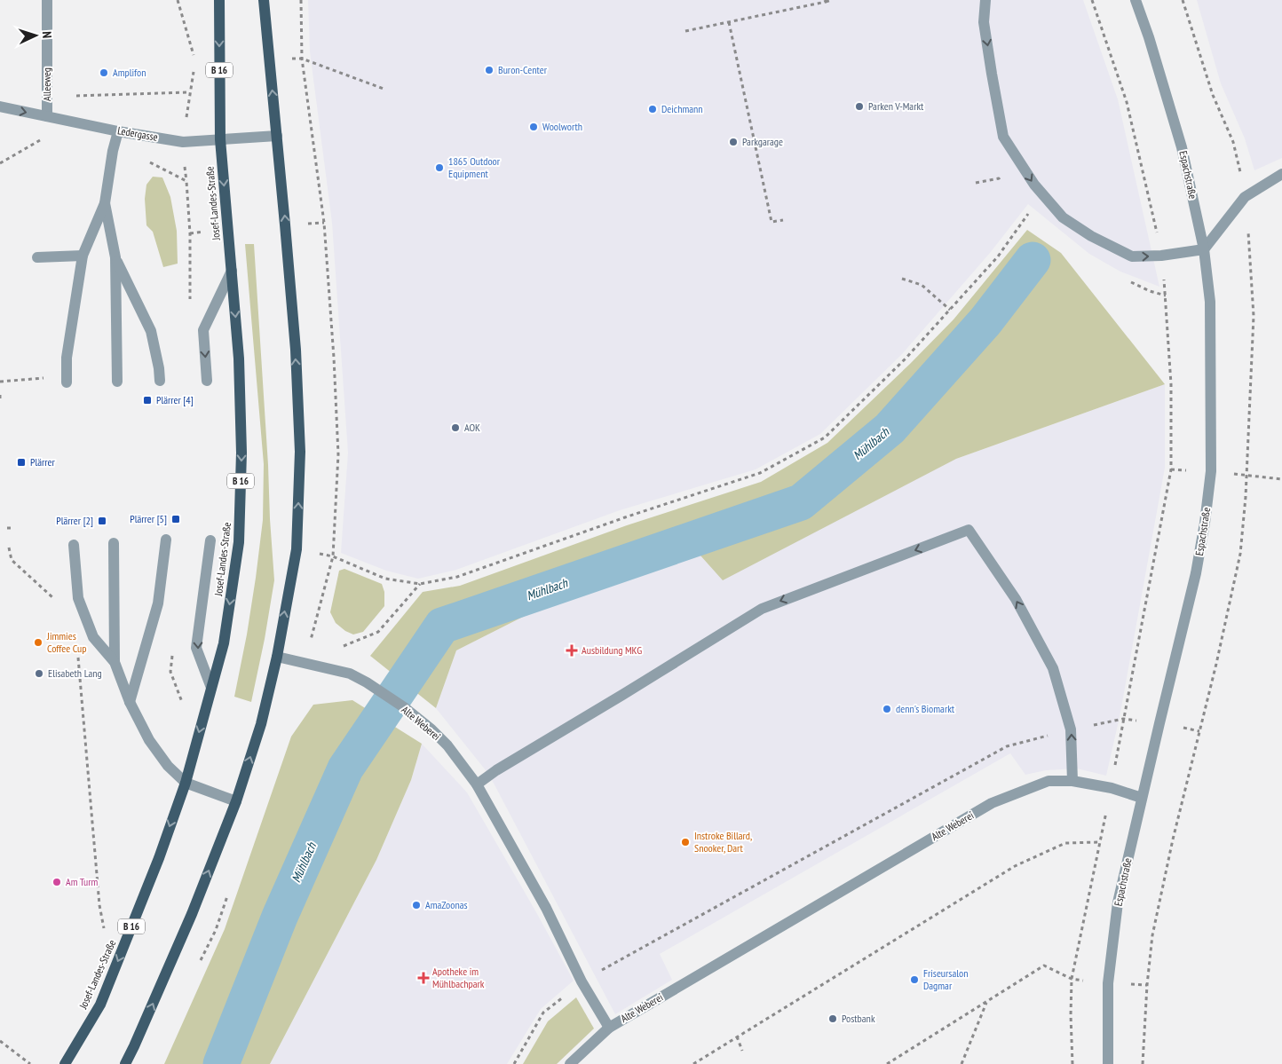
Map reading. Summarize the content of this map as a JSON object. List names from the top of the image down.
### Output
{
  "streets": {
    "main road": ["B 16", "Josef-Landes-Straße"],
    "street": [
      "Alleeweg",
      "Ledergasse",
      "Espachstraße",
      "Alte Weberei"
    ]
  },
  "crossings": [
    ["Alleeweg", "Ledergasse"],
    ["Ledergasse", "Josef-Landes-Straße"],
    ["Espachstraße", "Alte Weberei"]
  ],
  "water": ["Mühlbach"],
  "places": {
    "other": [
      "Buron-Center",
      "Amplifon",
      "Parken V-Markt",
      "Deichmann",
      "Woolworth",
      "Parkgarage",
      "1865 Outdoor Equipment",
      "AOK",
      "Jimmies Coffee Cup",
      "Elisabeth Lang",
      "denn's Biomarkt",
      "Instroke Billard, Snooker, Dart",
      "Am Turm",
      "AmaZoonas",
      "Friseursalon Dagmar",
      "Postbank"
    ],
    "transit": [
      "Plärrer [4]",
      "Plärrer",
      "Plärrer [5]",
      "Plärrer [2]"
    ],
    "health": ["Ausbildung MKG", "Apotheke im Mühlbachpark"]
  },
  "north": "right"
}
